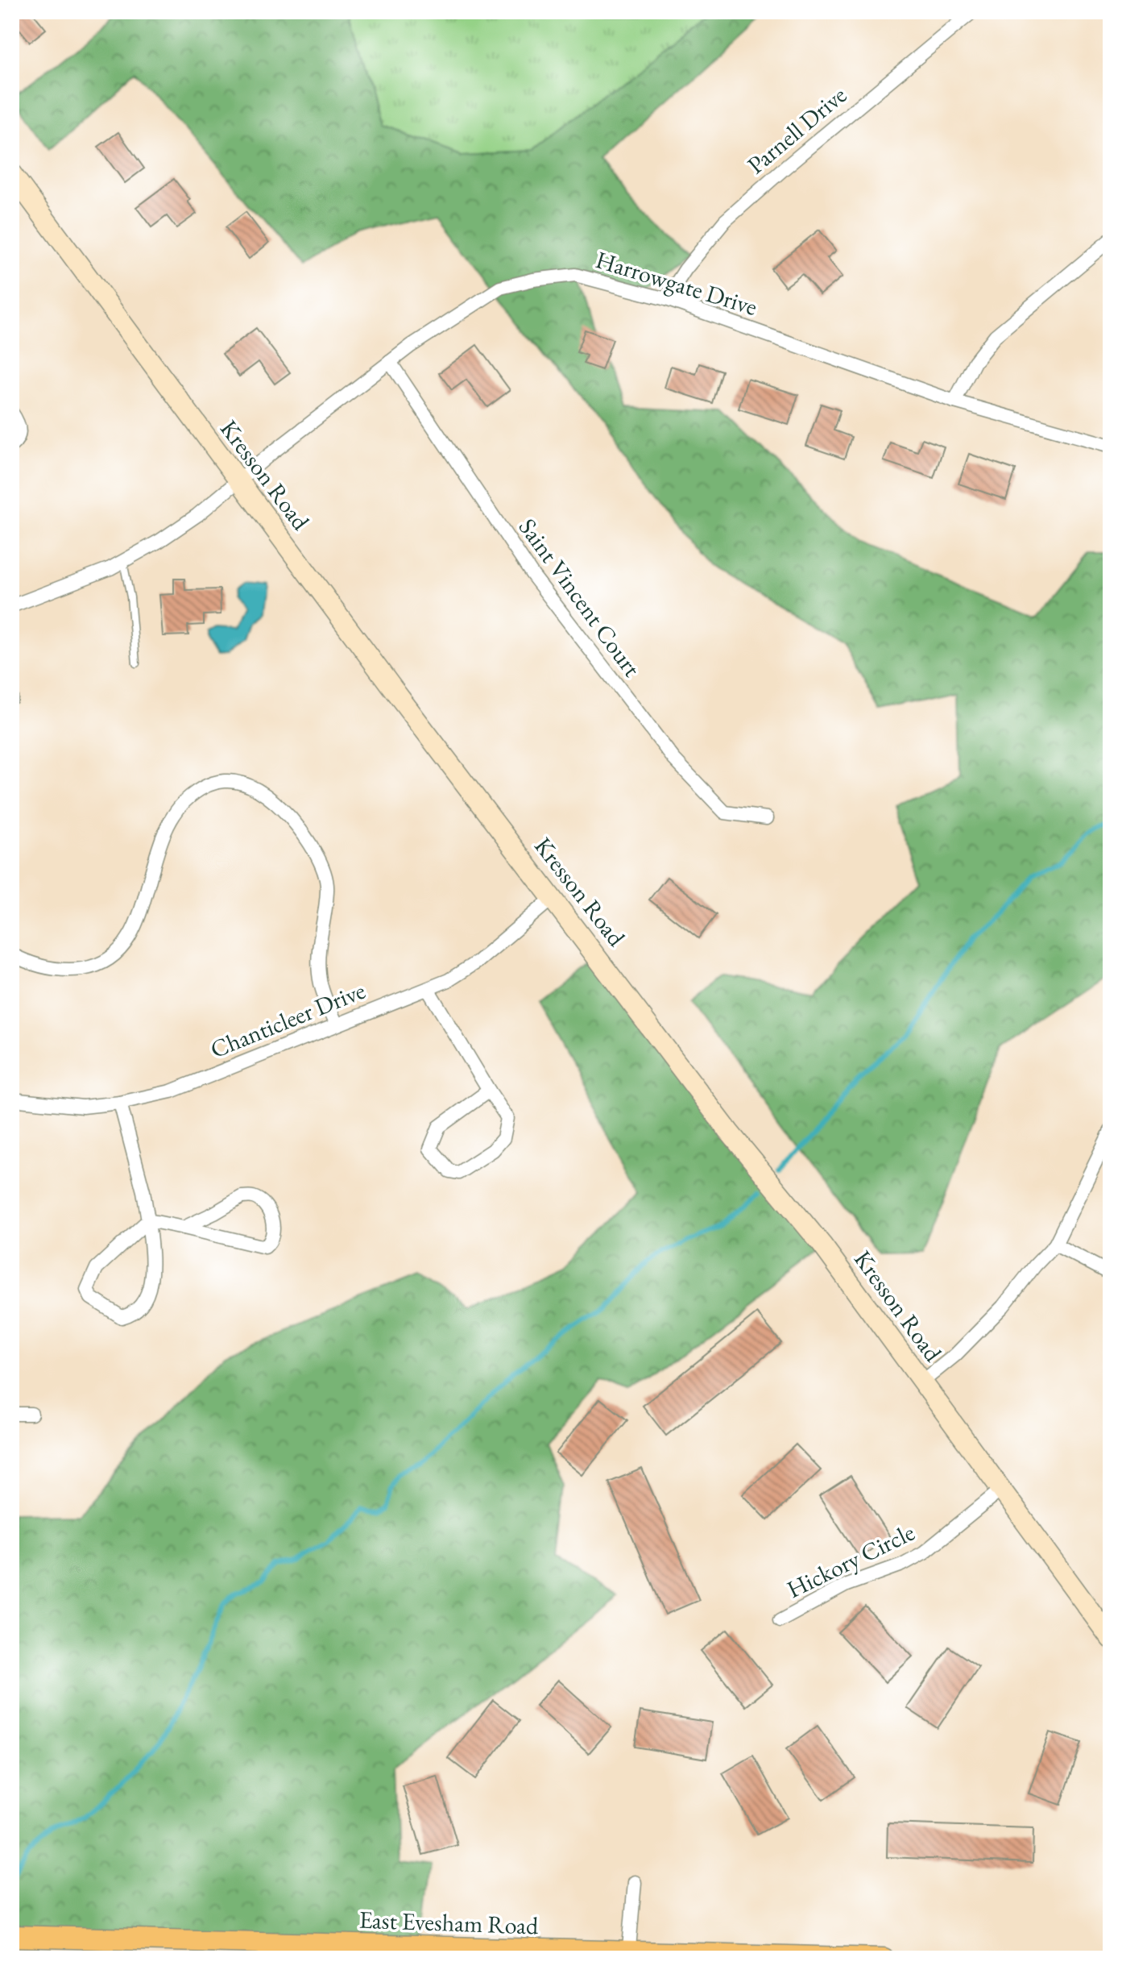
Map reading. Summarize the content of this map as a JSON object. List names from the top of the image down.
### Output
{
  "streets": {
    "main road": ["East Evesham Road"],
    "street": [
      "Parnell Drive",
      "Harrowgate Drive",
      "Kresson Road",
      "Saint Vincent Court",
      "Chanticleer Drive",
      "Hickory Circle"
    ]
  },
  "crossings": [
    ["Parnell Drive", "Harrowgate Drive"],
    ["Harrowgate Drive", "Kresson Road"],
    ["Harrowgate Drive", "Saint Vincent Court"],
    ["Kresson Road", "Chanticleer Drive"],
    ["Kresson Road", "Hickory Circle"]
  ]
}
